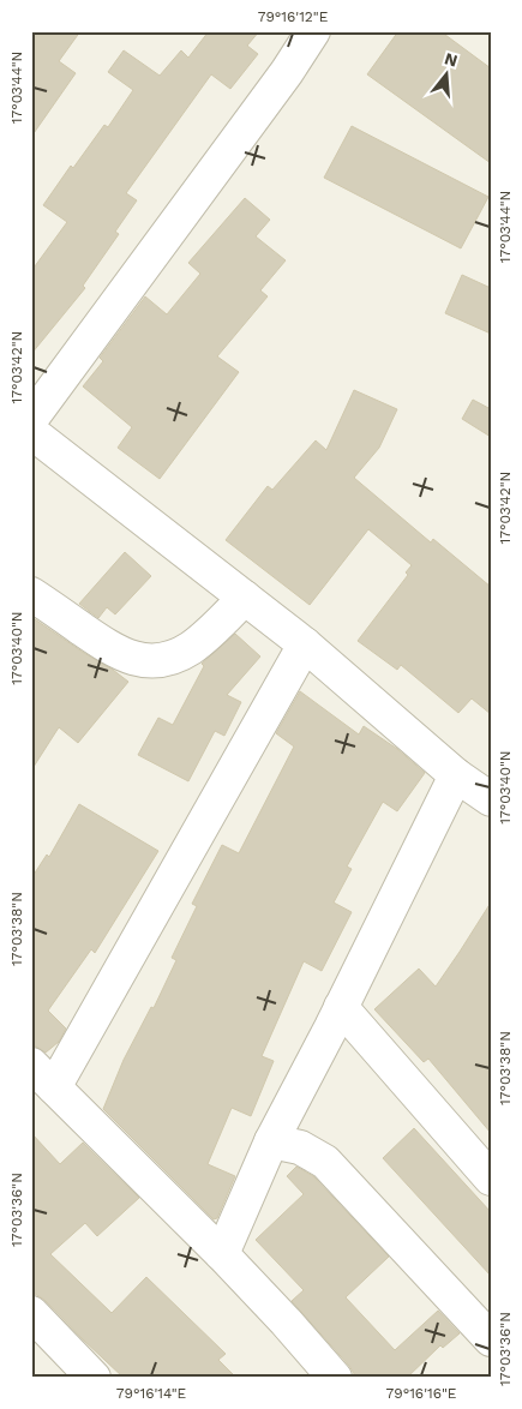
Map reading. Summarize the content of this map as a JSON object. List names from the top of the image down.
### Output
{
  "north": "top",
  "coordinates": [
    "79°16'12\"E",
    "17°03'44\"N",
    "17°03'42\"N",
    "17°03'40\"N",
    "17°03'38\"N",
    "17°03'36\"N",
    "79°16'14\"E",
    "79°16'16\"E"
  ]
}
